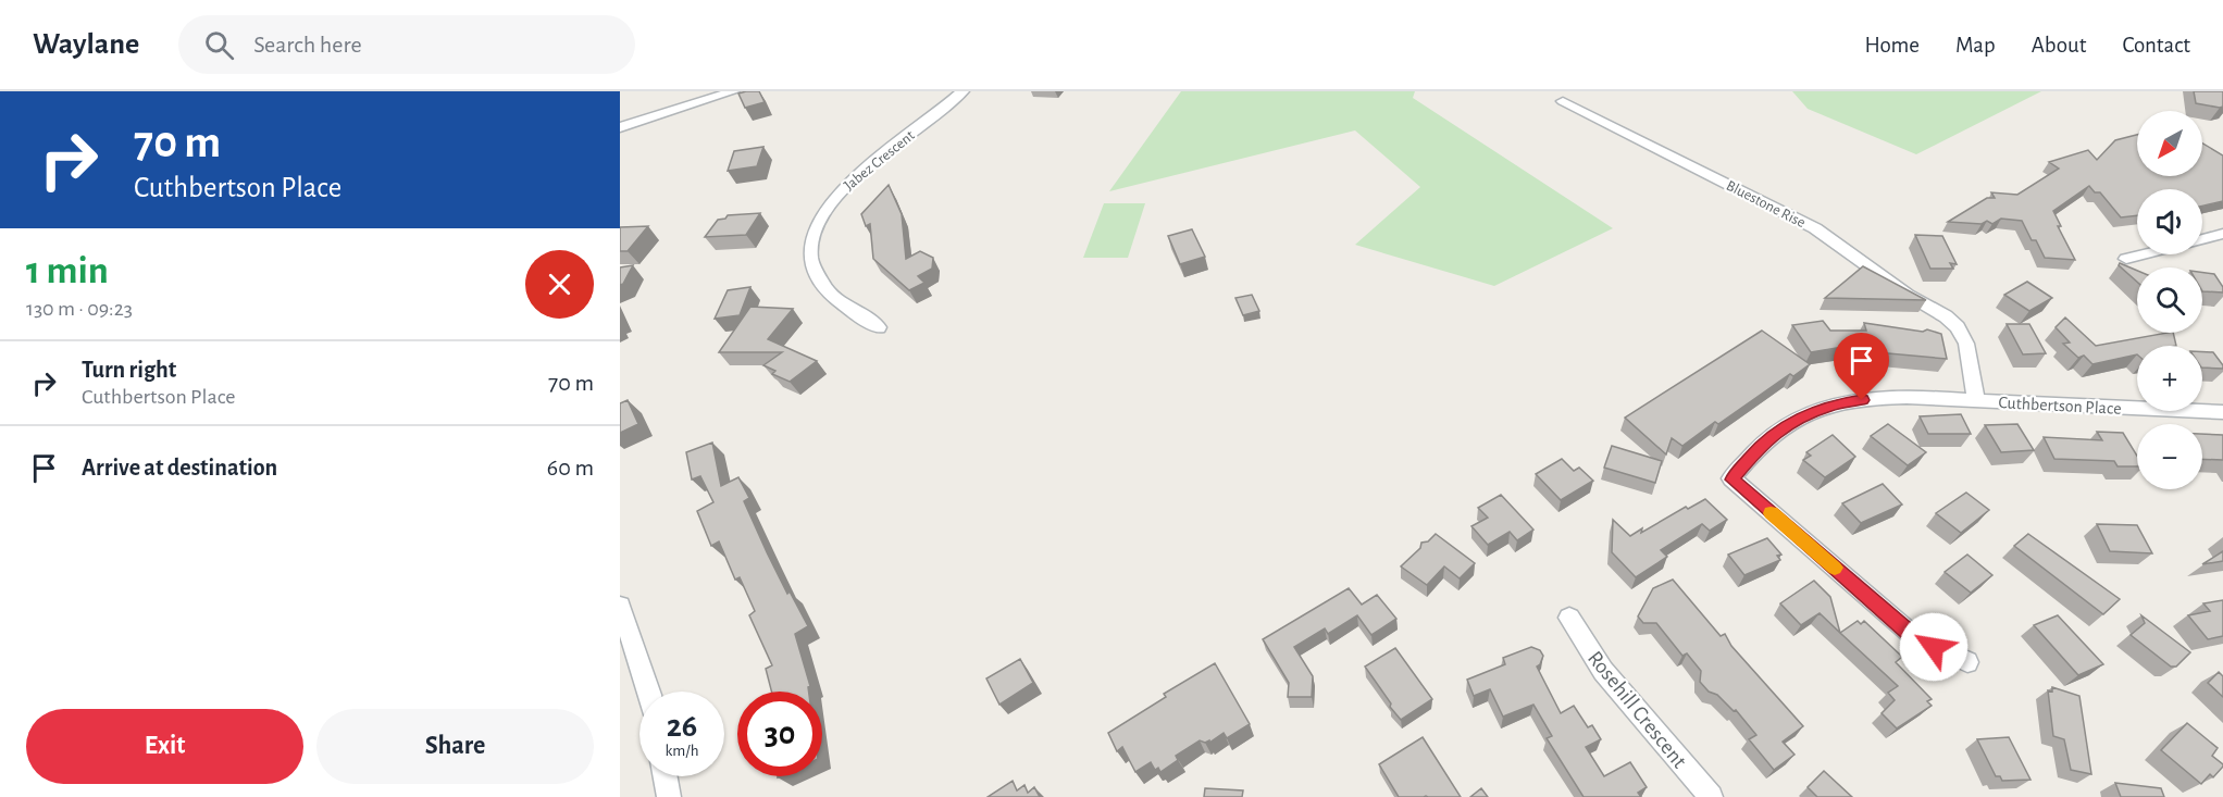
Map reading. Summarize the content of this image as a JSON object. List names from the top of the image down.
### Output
{
  "streets": {
    "street": [
      "Jabez Crescent",
      "Bluestone Rise",
      "Cuthbertson Place",
      "Rosehill Crescent"
    ]
  },
  "crossings": [
    ["Bluestone Rise", "Cuthbertson Place"]
  ],
  "north": "bottom left",
  "page": {
    "header": "Waylane",
    "search": "Search here",
    "nav": [
      "Home",
      "Map",
      "About",
      "Contact"
    ],
    "turn": ["70 m", "Cuthbertson Place"],
    "map_buttons": ["+", "−"],
    "heading": ["1 min", "130 m · 09:23"],
    "list": [
      {
        "name": "Turn right",
        "note": "Cuthbertson Place",
        "value": "70 m"
      },
      {
        "name": "Arrive at destination",
        "value": "60 m"
      }
    ],
    "speed": "26 km/h",
    "limit": "30",
    "buttons": ["Exit", "Share"]
  }
}
